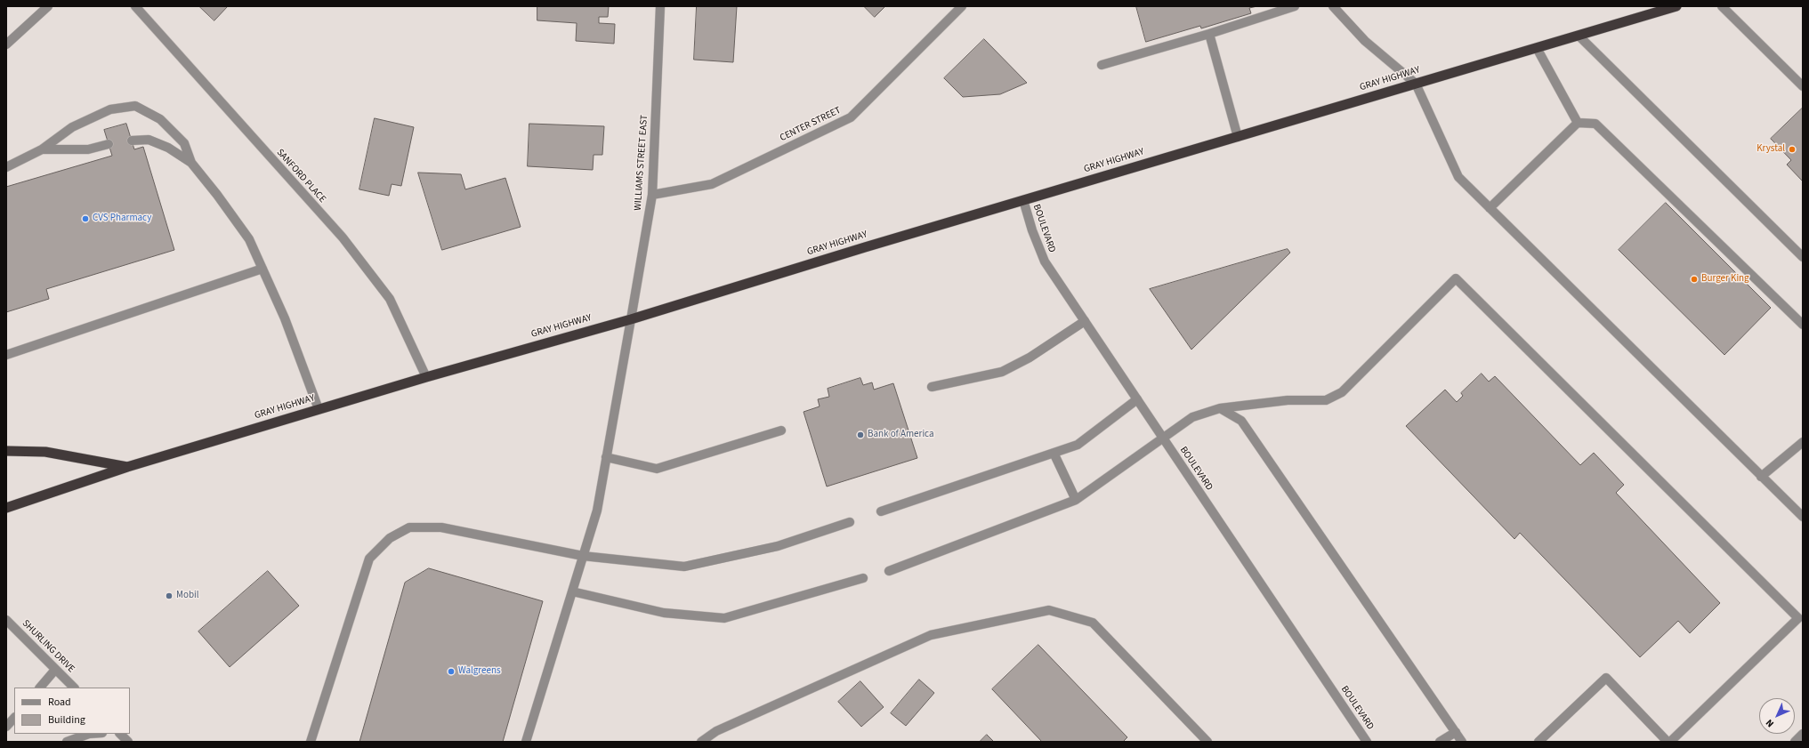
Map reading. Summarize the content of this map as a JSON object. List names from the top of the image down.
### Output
{
  "streets": {
    "highway": ["GRAY HIGHWAY"],
    "street": [
      "CENTER STREET",
      "WILLIAMS STREET EAST",
      "SANFORD PLACE",
      "BOULEVARD",
      "SHURLING DRIVE"
    ]
  },
  "crossings": [
    ["GRAY HIGHWAY", "WILLIAMS STREET EAST"],
    ["GRAY HIGHWAY", "SANFORD PLACE"],
    ["GRAY HIGHWAY", "BOULEVARD"],
    ["CENTER STREET", "WILLIAMS STREET EAST"]
  ],
  "places": [
    "Krystal",
    "CVS Pharmacy",
    "Burger King",
    "Bank of America",
    "Mobil",
    "Walgreens"
  ],
  "legend": ["Road", "Building"],
  "north": "bottom left"
}
